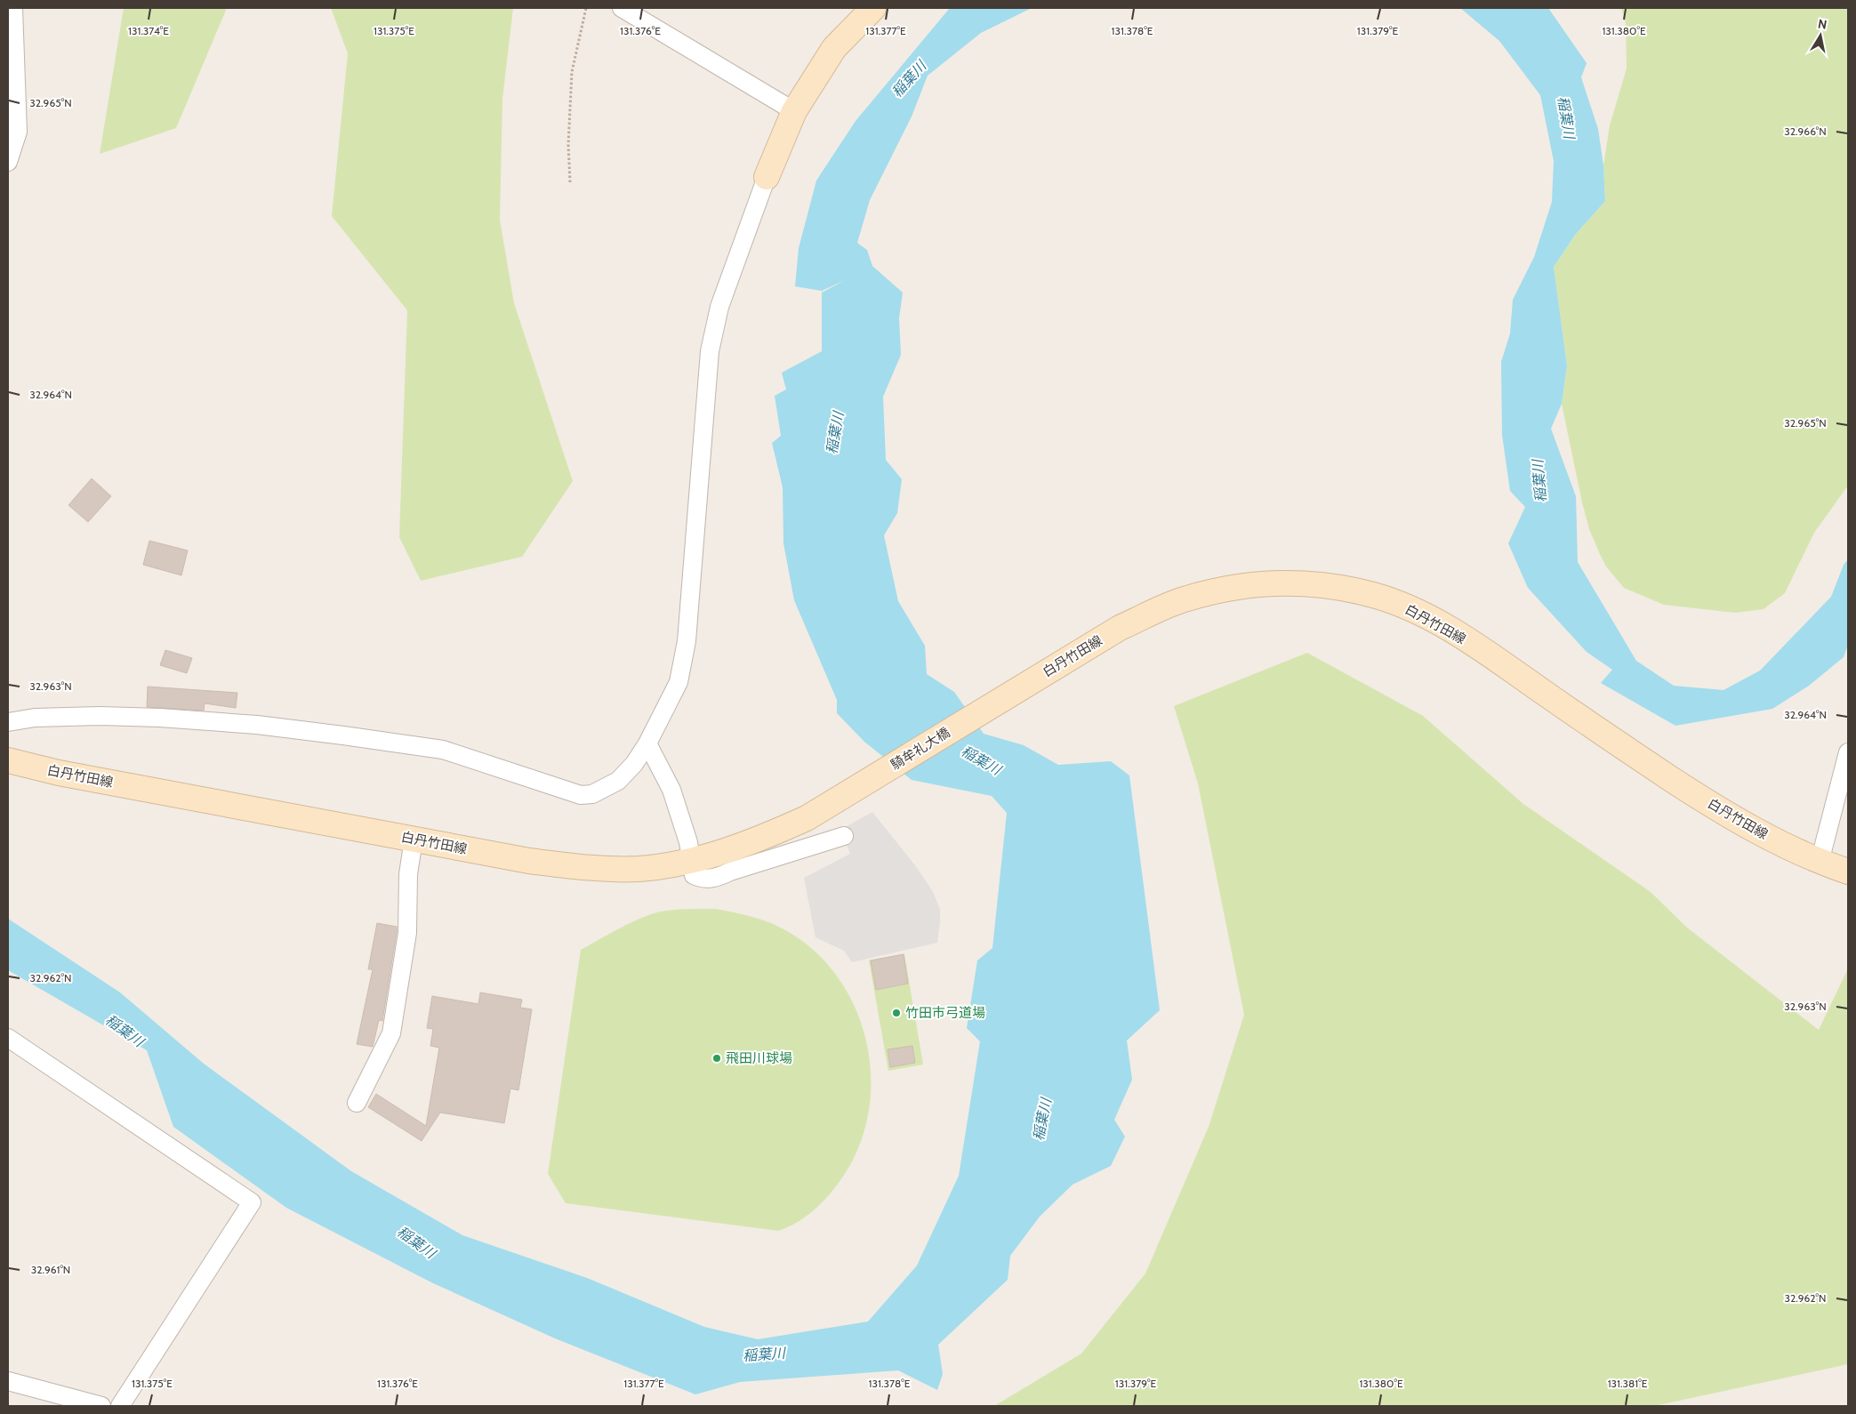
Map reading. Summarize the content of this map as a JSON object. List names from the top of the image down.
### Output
{
  "streets": {
    "main road": ["白丹竹田線", "騎牟礼大橋"]
  },
  "crossings": [
    ["白丹竹田線", "騎牟礼大橋"]
  ],
  "water": ["稲葉川"],
  "places": ["竹田市弓道場", "飛田川球場"],
  "north": "top",
  "coordinates": [
    "131.374°E",
    "131.375°E",
    "131.376°E",
    "131.377°E",
    "131.378°E",
    "131.379°E",
    "131.380°E",
    "32.965°N",
    "32.966°N",
    "32.964°N",
    "32.963°N",
    "32.962°N",
    "32.961°N",
    "131.381°E"
  ]
}
